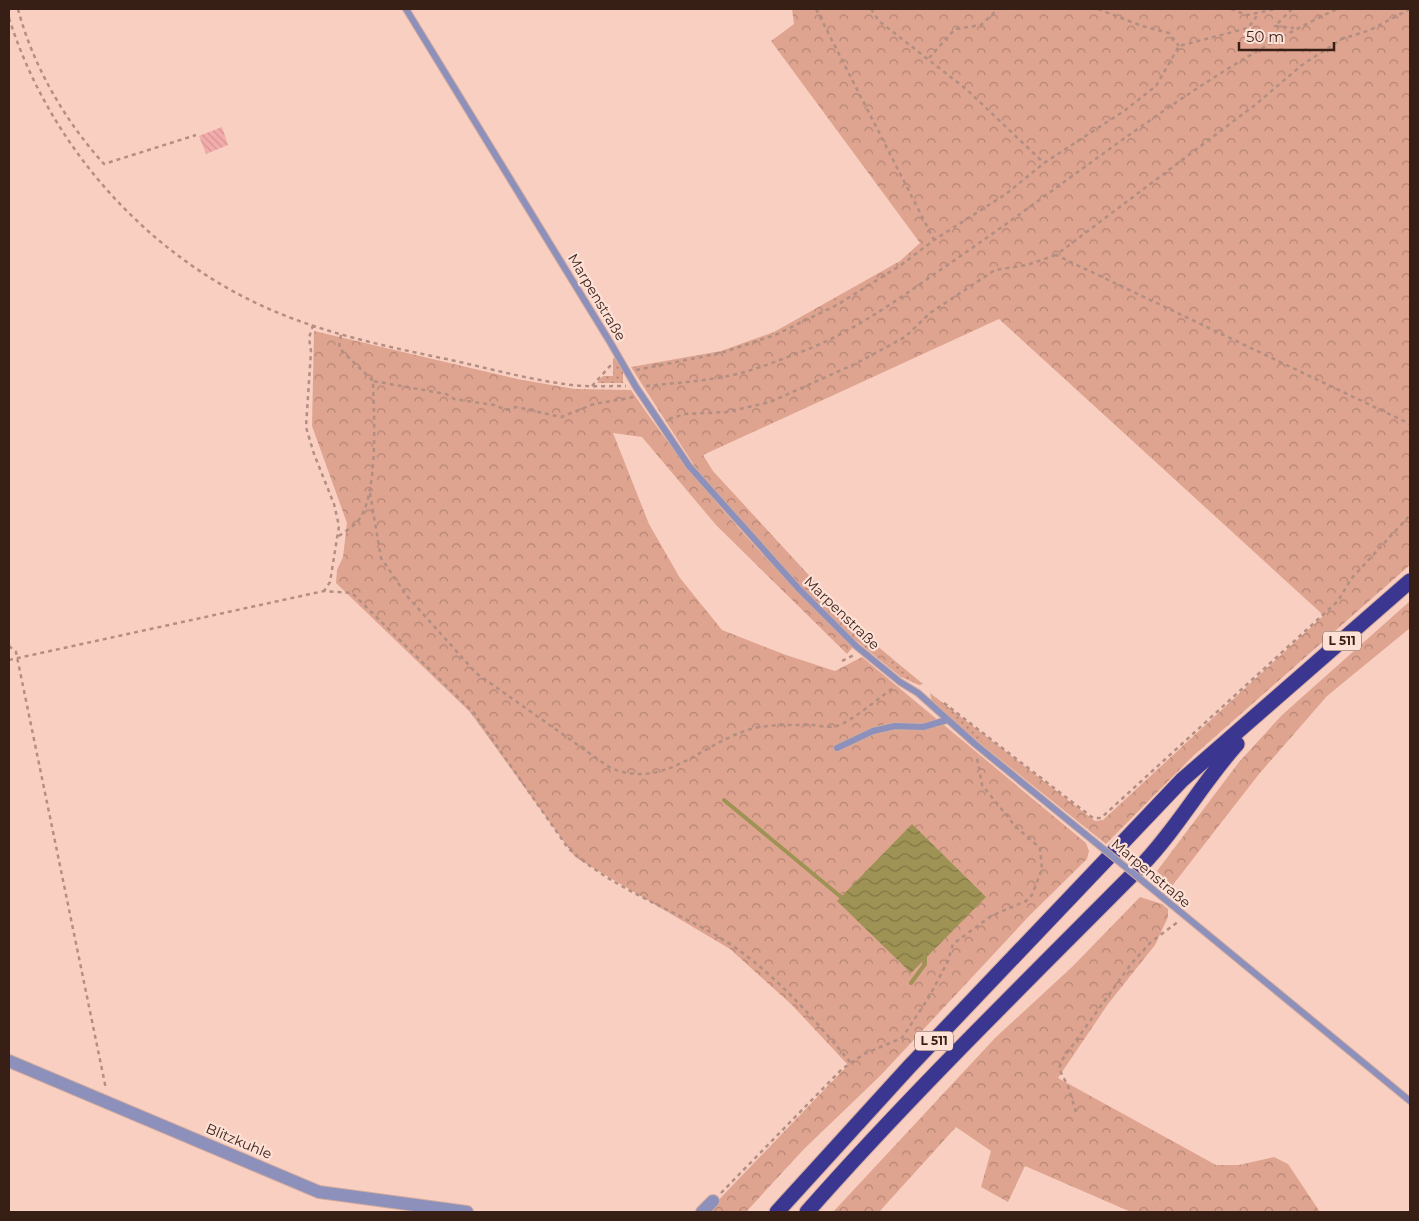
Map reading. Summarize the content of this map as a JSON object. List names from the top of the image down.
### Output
{
  "streets": {
    "highway": ["L 511"],
    "street": ["Blitzkuhle"],
    "lane": ["Marpenstraße"]
  },
  "scale_bar": "50 m"
}
